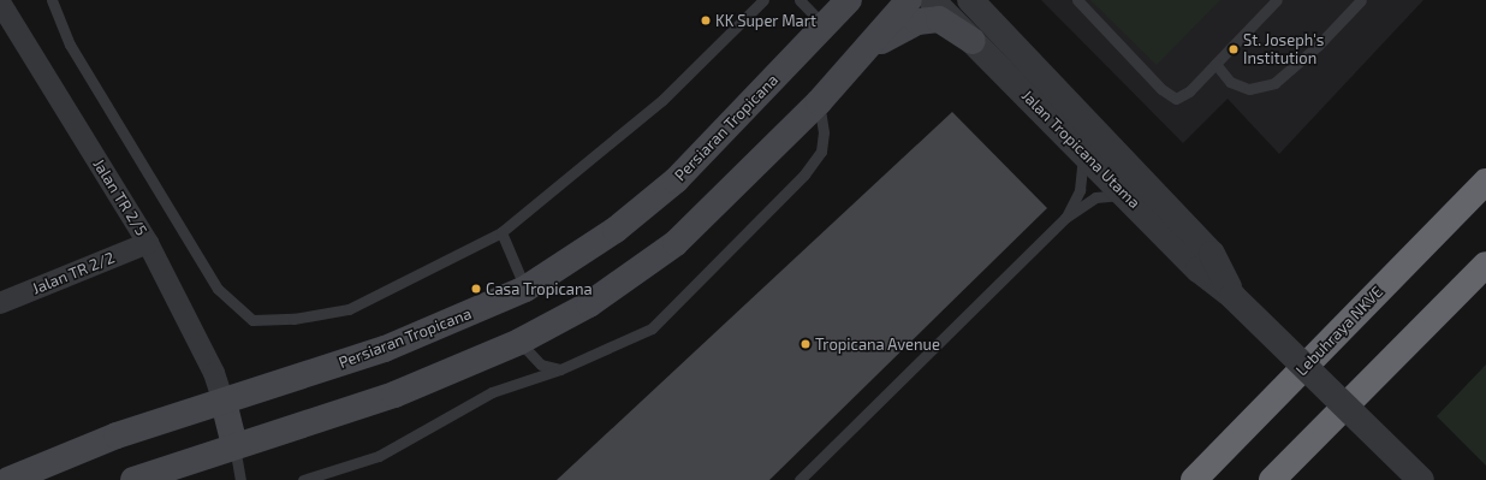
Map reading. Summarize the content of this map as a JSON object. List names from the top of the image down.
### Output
{
  "streets": {
    "highway": ["Lebuhraya NKVE"],
    "main road": ["Persiaran Tropicana"],
    "street": ["Jalan Tropicana Utama", "Jalan TR 2/5", "Jalan TR 2/2"]
  },
  "crossings": [
    ["Persiaran Tropicana", "Jalan TR 2/5"],
    ["Jalan TR 2/5", "Jalan TR 2/2"]
  ],
  "places": [
    "KK Super Mart",
    "St. Joseph's Institution",
    "Casa Tropicana",
    "Tropicana Avenue"
  ]
}
